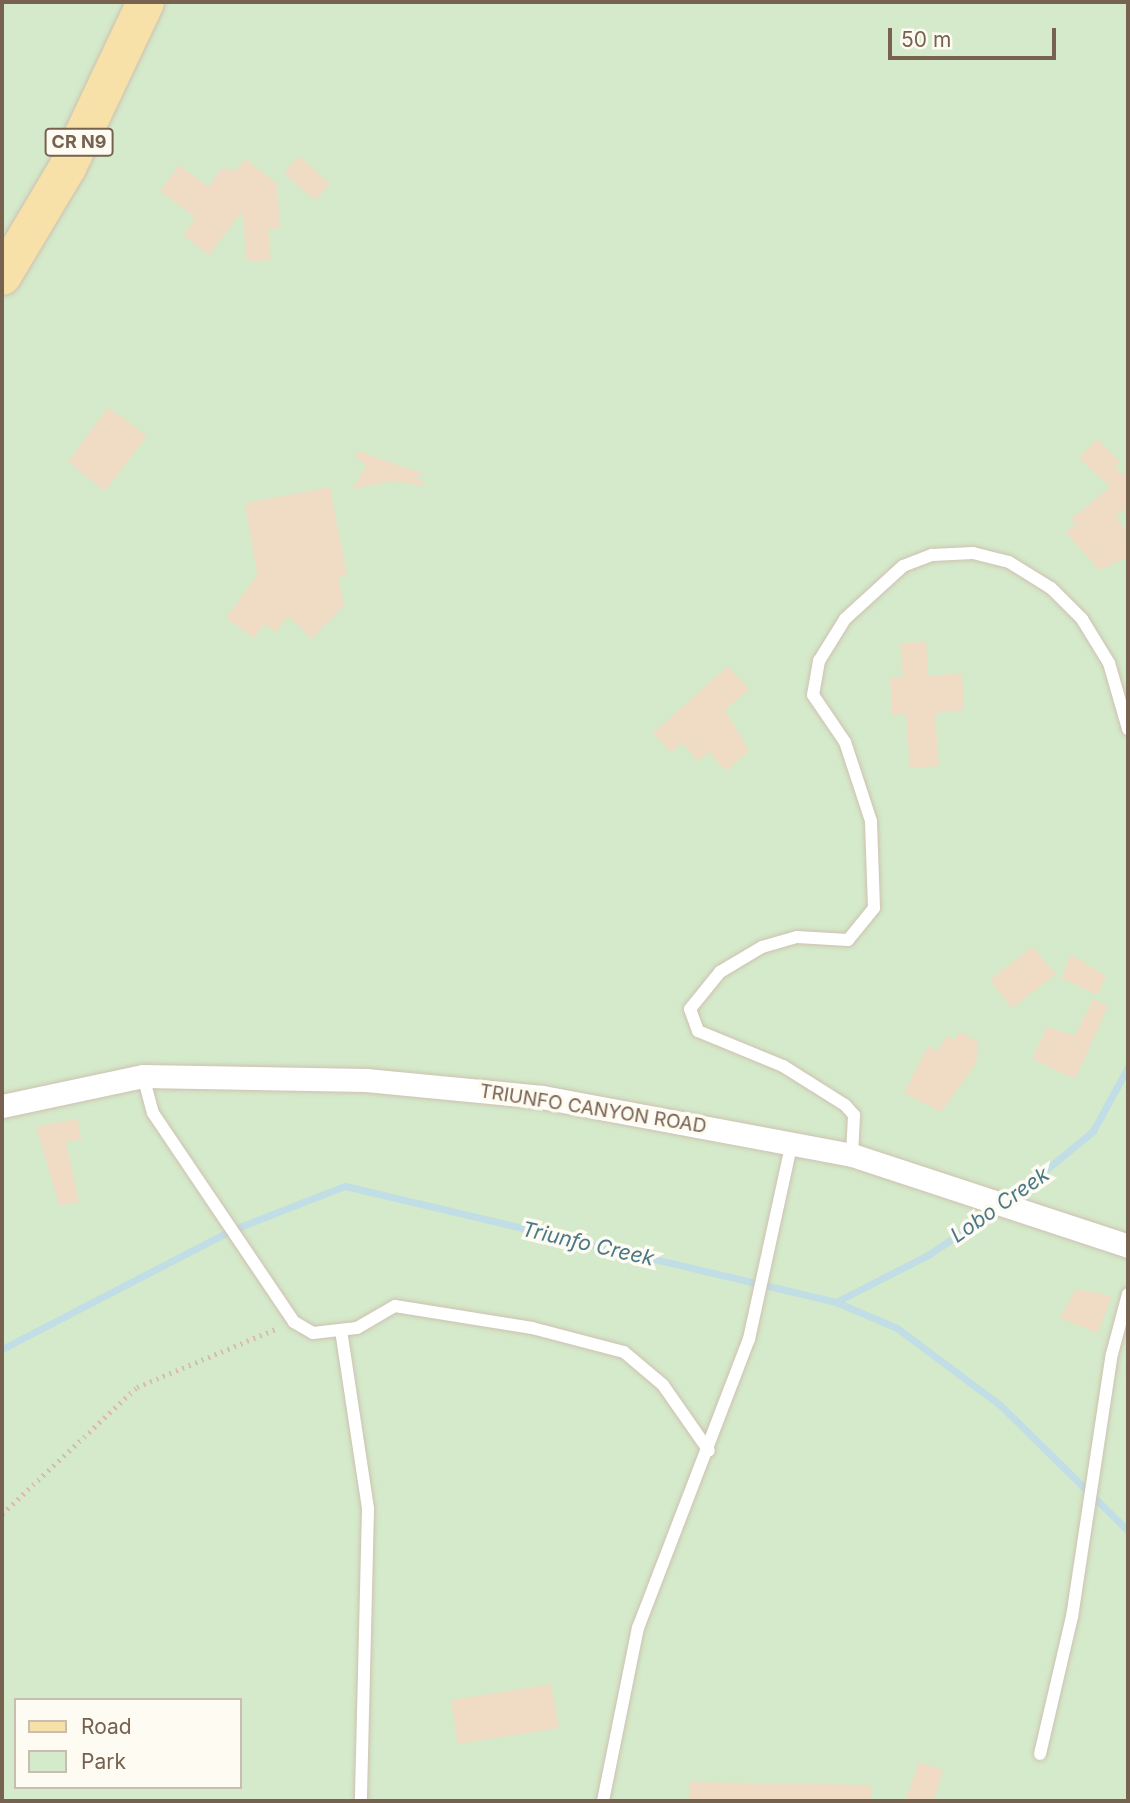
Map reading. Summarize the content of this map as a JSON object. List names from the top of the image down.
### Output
{
  "streets": {
    "main road": ["CR N9"],
    "street": ["TRIUNFO CANYON ROAD"]
  },
  "water": ["Lobo Creek", "Triunfo Creek"],
  "legend": ["Road", "Park"],
  "scale_bar": "50 m"
}
